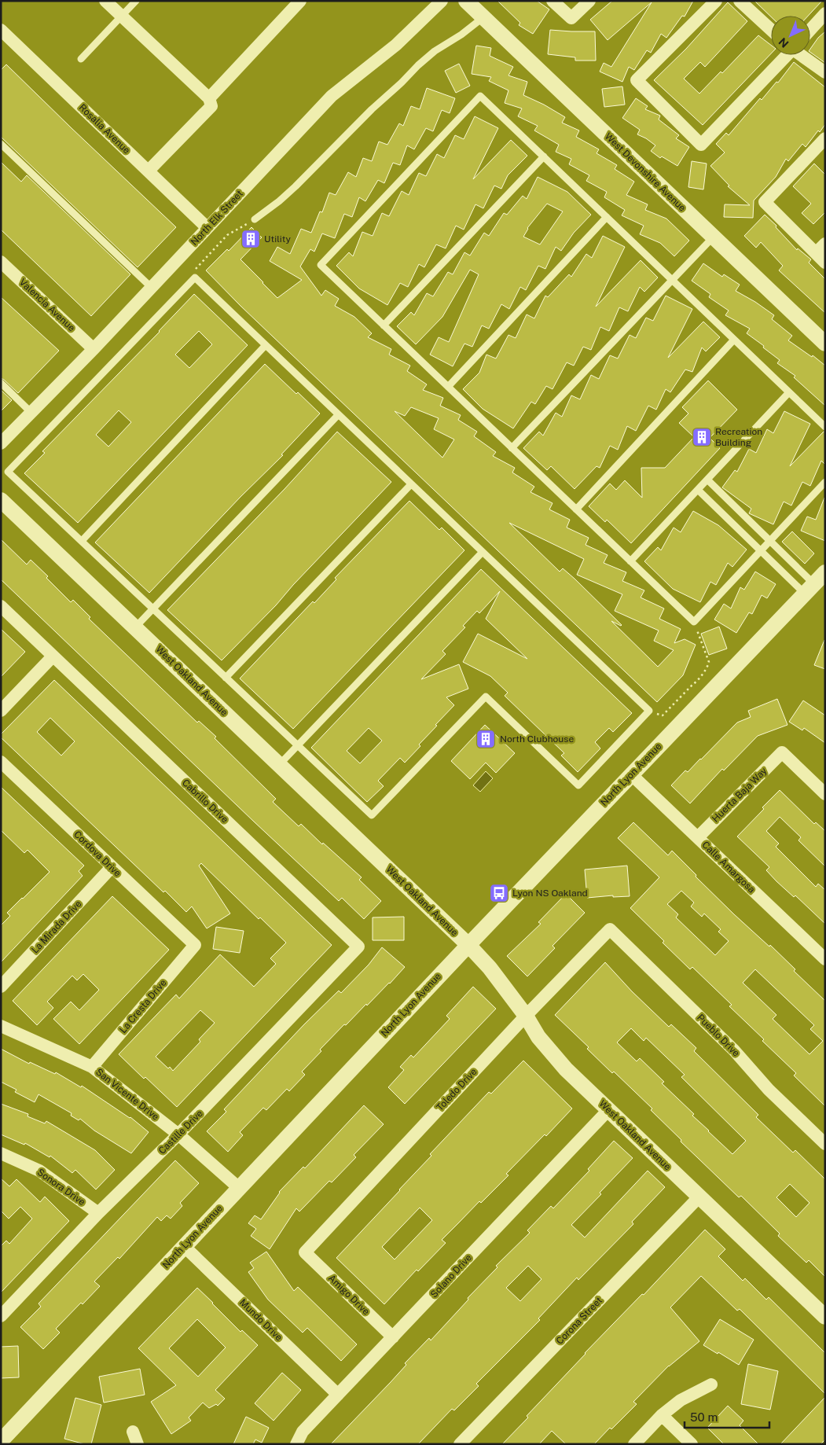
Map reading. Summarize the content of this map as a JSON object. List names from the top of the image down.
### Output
{
  "streets": {
    "street": [
      "Rosalia Avenue",
      "West Devonshire Avenue",
      "North Elk Street",
      "Valencia Avenue",
      "West Oakland Avenue",
      "North Lyon Avenue",
      "Huerta Baja Way",
      "Cabrillo Drive",
      "Cordova Drive",
      "Calle Amargosa",
      "La Mirada Drive",
      "La Cresta Drive",
      "Pueblo Drive",
      "Toledo Drive",
      "San Vicente Drive",
      "Castille Drive",
      "Sonora Drive",
      "Solano Drive",
      "Amigo Drive",
      "Mundo Drive",
      "Corona Street"
    ]
  },
  "crossings": [
    ["Rosalia Avenue", "North Elk Street"],
    ["North Elk Street", "Valencia Avenue"],
    ["West Oakland Avenue", "North Lyon Avenue"],
    ["West Oakland Avenue", "Toledo Drive"],
    ["West Oakland Avenue", "Solano Drive"],
    ["West Oakland Avenue", "Corona Street"],
    ["North Lyon Avenue", "Calle Amargosa"],
    ["North Lyon Avenue", "San Vicente Drive"],
    ["North Lyon Avenue", "Mundo Drive"],
    ["Huerta Baja Way", "Calle Amargosa"],
    ["Cabrillo Drive", "Castille Drive"],
    ["Cordova Drive", "La Mirada Drive"],
    ["Cordova Drive", "La Cresta Drive"],
    ["La Cresta Drive", "San Vicente Drive"],
    ["Pueblo Drive", "Toledo Drive"],
    ["Toledo Drive", "Amigo Drive"],
    ["San Vicente Drive", "Castille Drive"],
    ["Castille Drive", "Sonora Drive"],
    ["Solano Drive", "Amigo Drive"],
    ["Solano Drive", "Mundo Drive"]
  ],
  "places": {
    "building": ["Utility", "Recreation Building", "North Clubhouse"],
    "bus stop": ["Lyon NS Oakland"]
  },
  "scale_bar": "50 m",
  "north": "bottom left"
}
